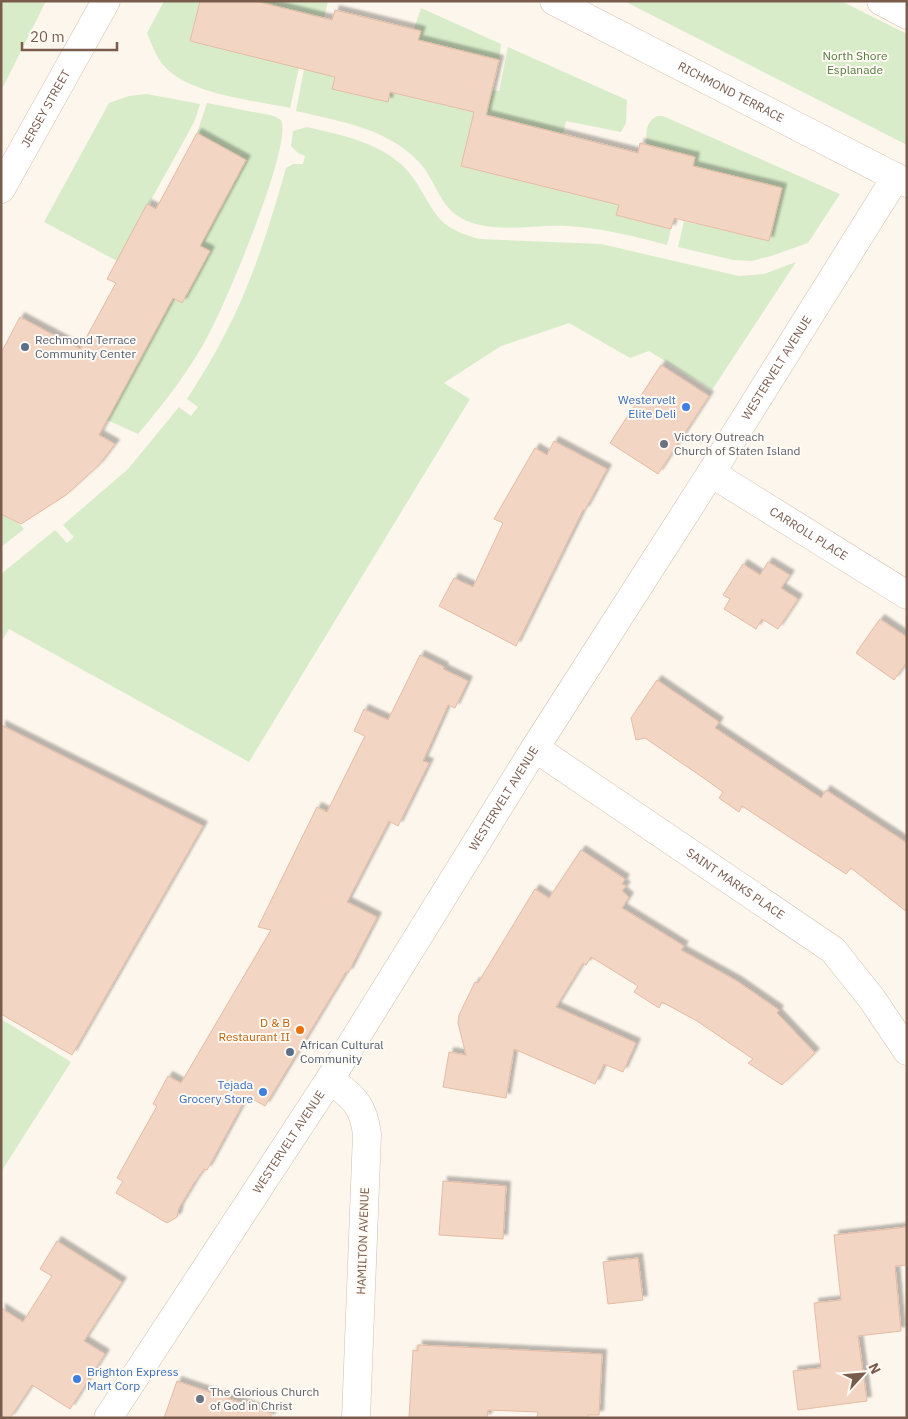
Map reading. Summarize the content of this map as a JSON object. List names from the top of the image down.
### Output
{
  "streets": {
    "street": [
      "RICHMOND TERRACE",
      "JERSEY STREET",
      "WESTERVELT AVENUE",
      "CARROLL PLACE",
      "SAINT MARKS PLACE",
      "HAMILTON AVENUE"
    ]
  },
  "crossings": [
    ["RICHMOND TERRACE", "WESTERVELT AVENUE"],
    ["WESTERVELT AVENUE", "CARROLL PLACE"],
    ["WESTERVELT AVENUE", "SAINT MARKS PLACE"],
    ["WESTERVELT AVENUE", "HAMILTON AVENUE"]
  ],
  "parks": ["North Shore Esplanade"],
  "places": [
    "Rechmond Terrace Community Center",
    "Westervelt Elite Deli",
    "Victory Outreach Church of Staten Island",
    "D & B Restaurant II",
    "African Cultural Community",
    "Tejada Grocery Store",
    "Brighton Express Mart Corp",
    "The Glorious Church of God in Christ"
  ],
  "scale_bar": "20 m",
  "north": "top right"
}
